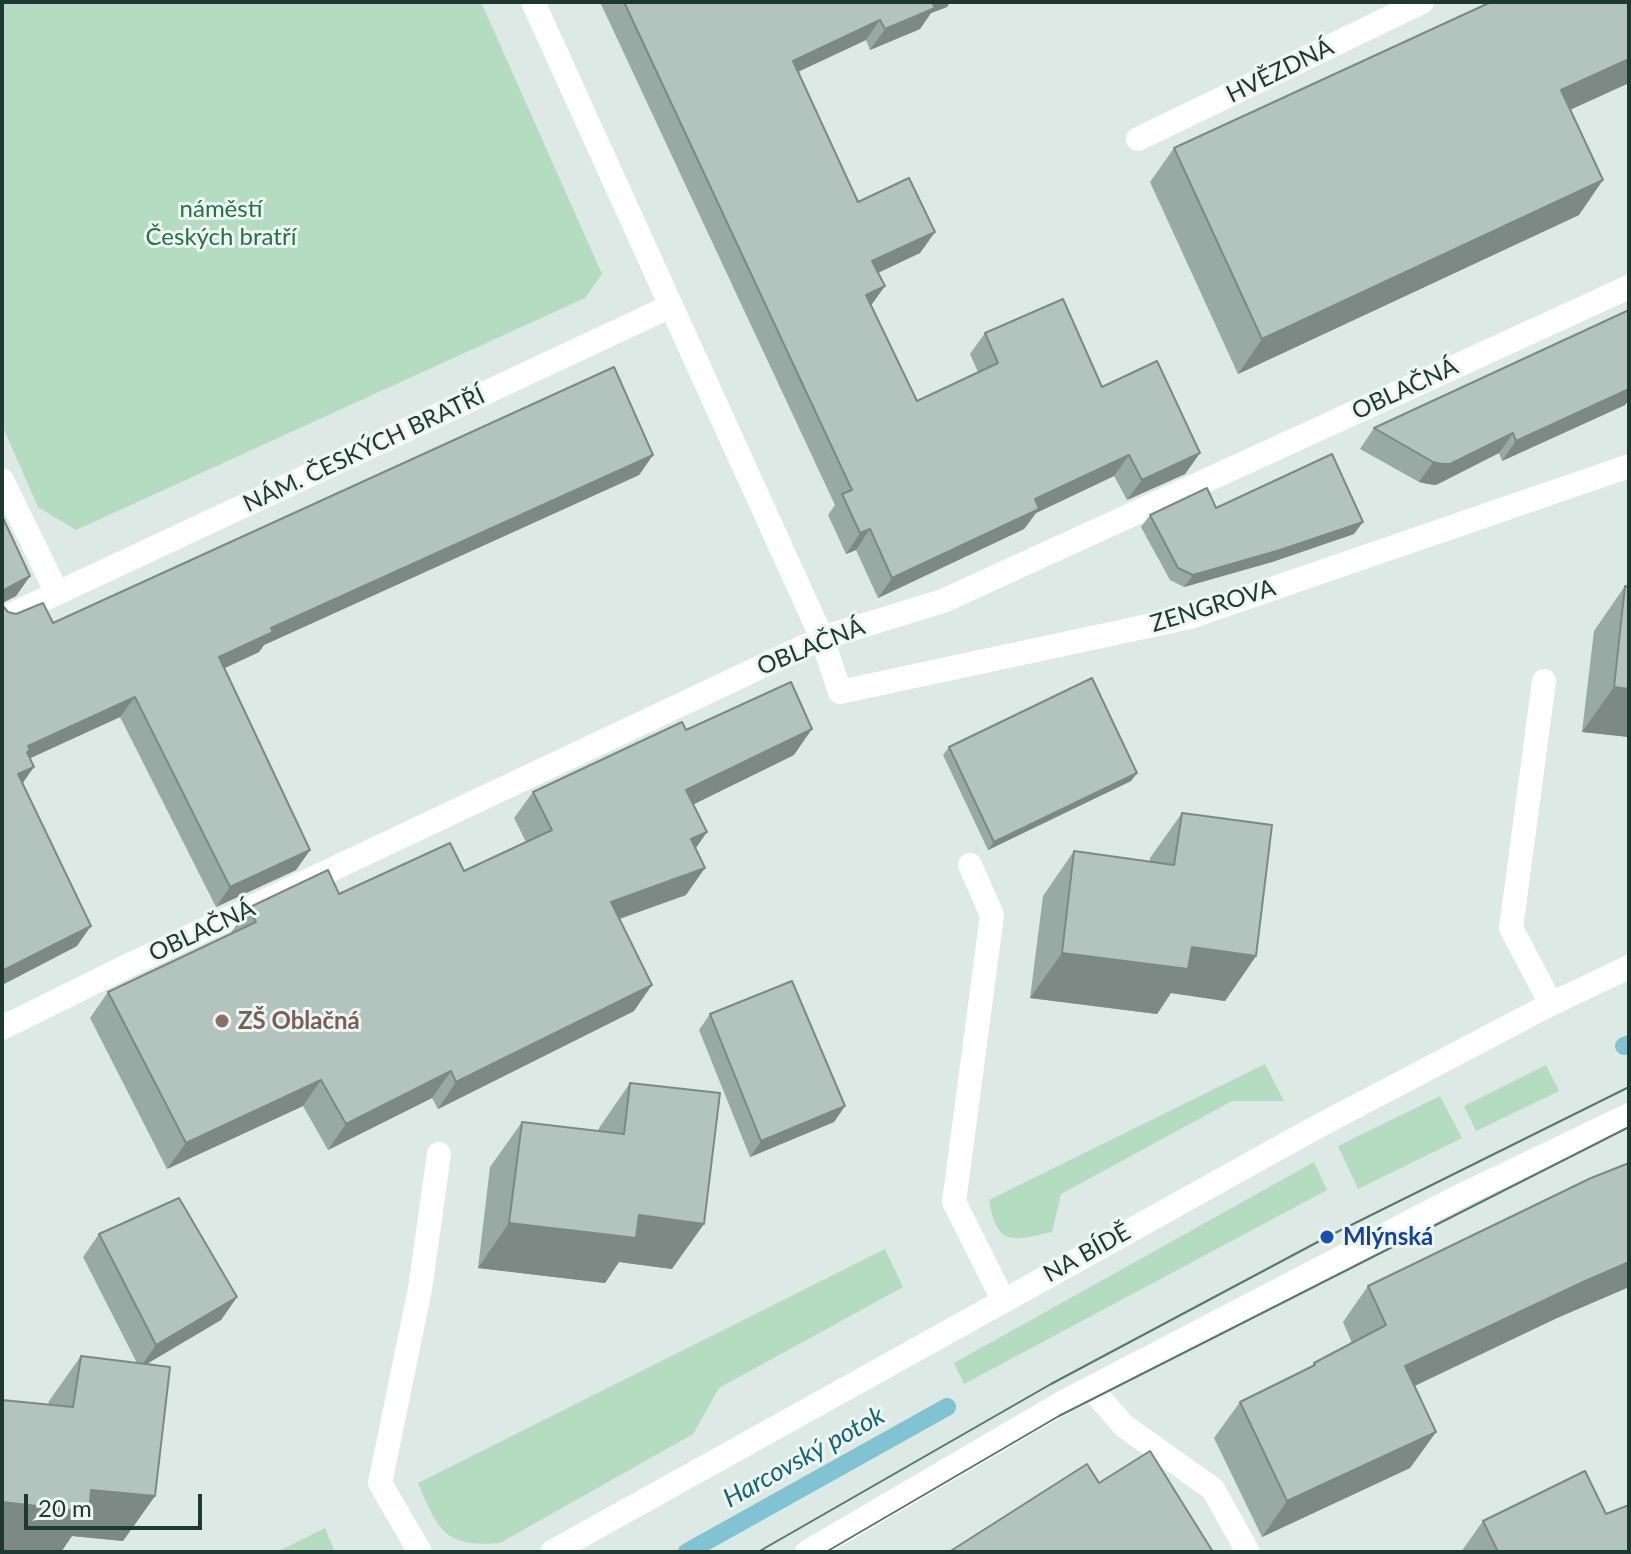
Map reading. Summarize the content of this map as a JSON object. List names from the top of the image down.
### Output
{
  "streets": {
    "street": [
      "HVĚZDNÁ",
      "OBLAČNÁ",
      "NÁM. ČESKÝCH BRATŘÍ",
      "ZENGROVA",
      "NA BÍDĚ"
    ]
  },
  "crossings": [
    ["OBLAČNÁ", "ZENGROVA"]
  ],
  "water": ["Harcovský potok"],
  "parks": ["náměstí Českých bratří"],
  "places": ["ZŠ Oblačná", "Mlýnská"],
  "scale_bar": "20 m"
}
